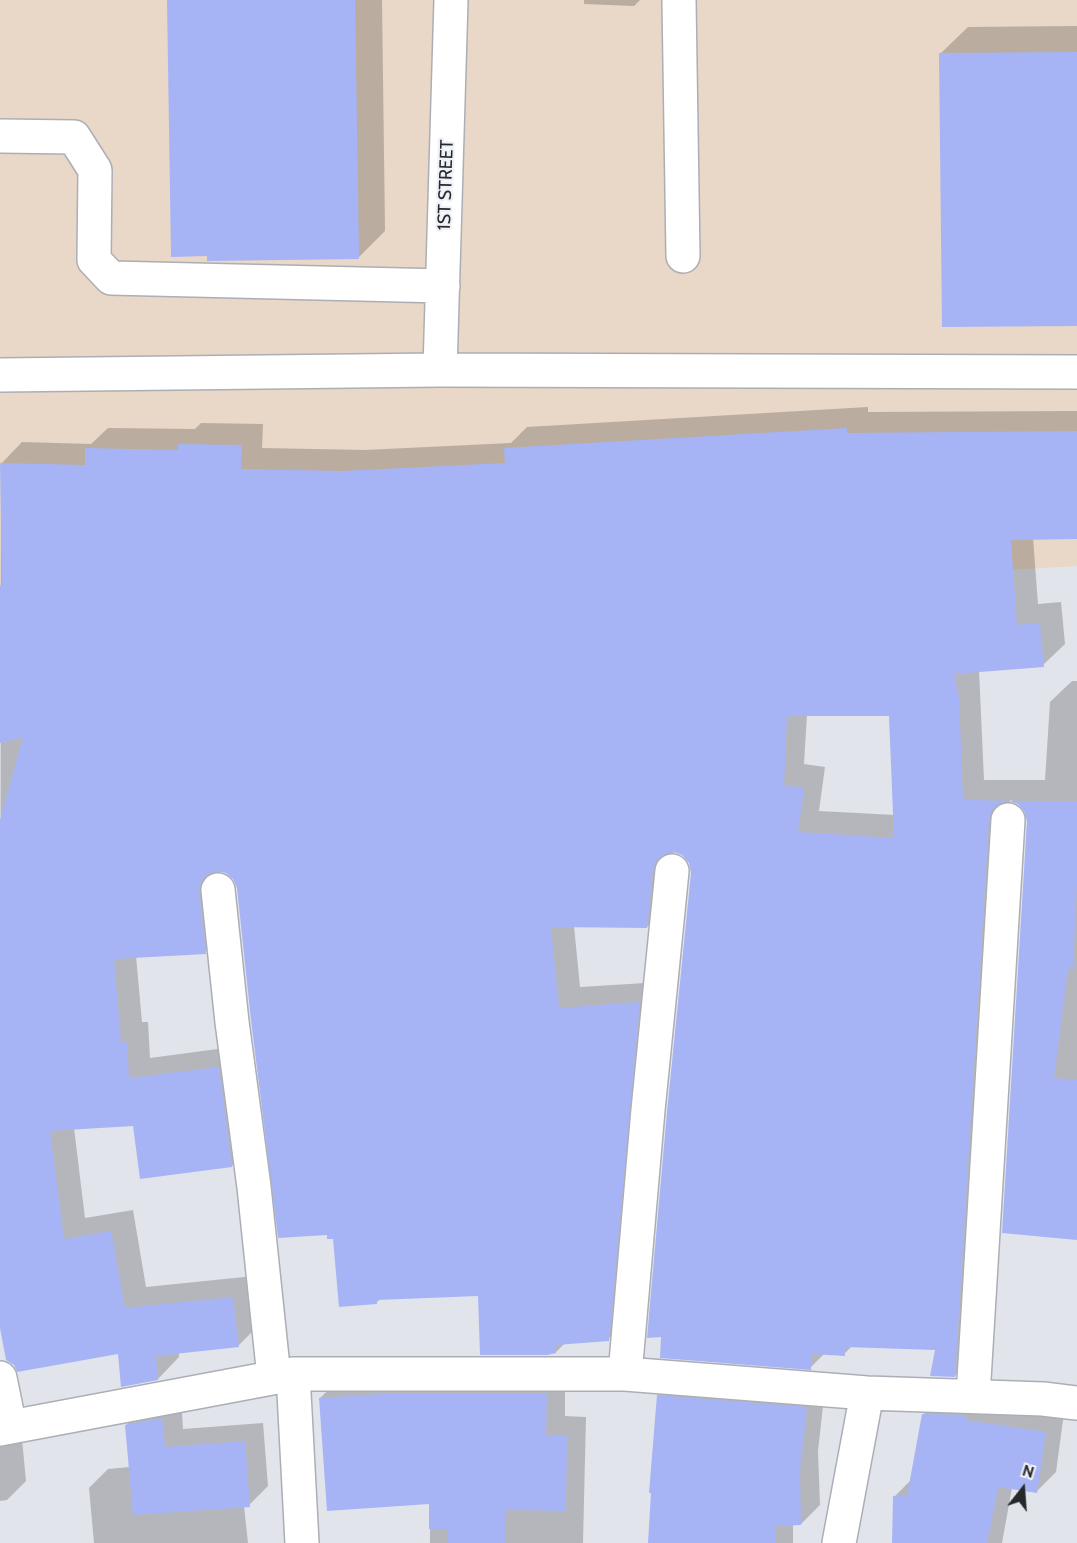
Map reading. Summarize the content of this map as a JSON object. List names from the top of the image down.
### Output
{
  "streets": {
    "street": ["1ST STREET"]
  },
  "north": "top"
}
